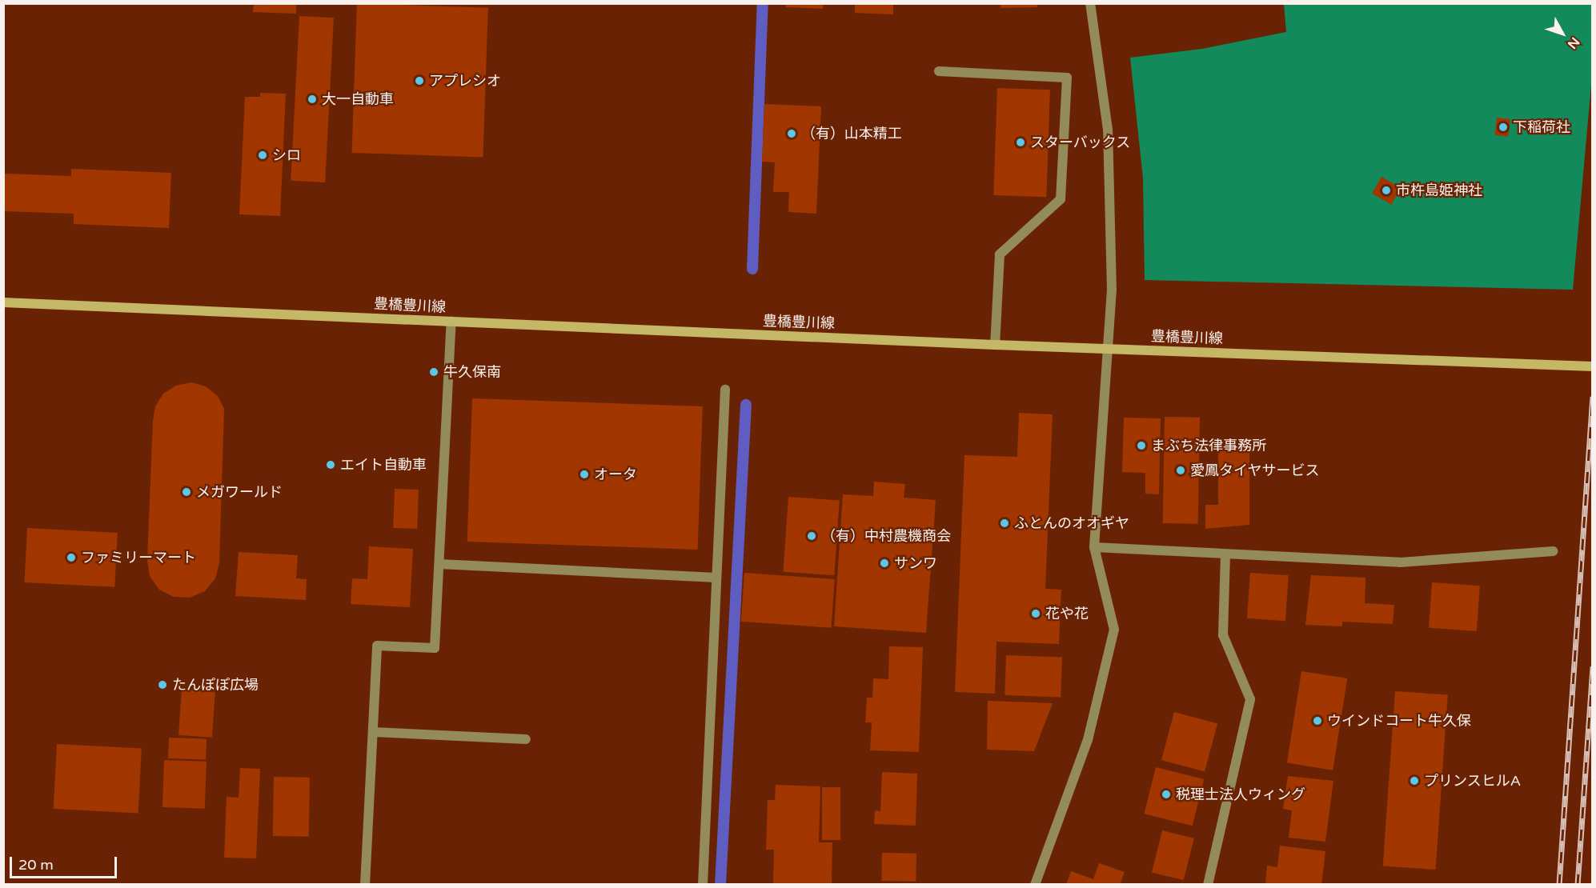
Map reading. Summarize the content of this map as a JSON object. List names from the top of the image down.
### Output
{
  "streets": {
    "main road": ["豊橋豊川線"]
  },
  "places": [
    "アプレシオ",
    "大一自動車",
    "下稲荷社",
    "（有）山本精工",
    "スターバックス",
    "シロ",
    "市杵島姫神社",
    "牛久保南",
    "まぶち法律事務所",
    "エイト自動車",
    "愛鳳タイヤサービス",
    "オータ",
    "メガワールド",
    "ふとんのオオギヤ",
    "（有）中村農機商会",
    "ファミリーマート",
    "サンワ",
    "花や花",
    "たんぽぽ広場",
    "ウインドコート牛久保",
    "プリンスヒルA",
    "税理士法人ウィング"
  ],
  "scale_bar": "20 m",
  "north": "bottom right"
}
